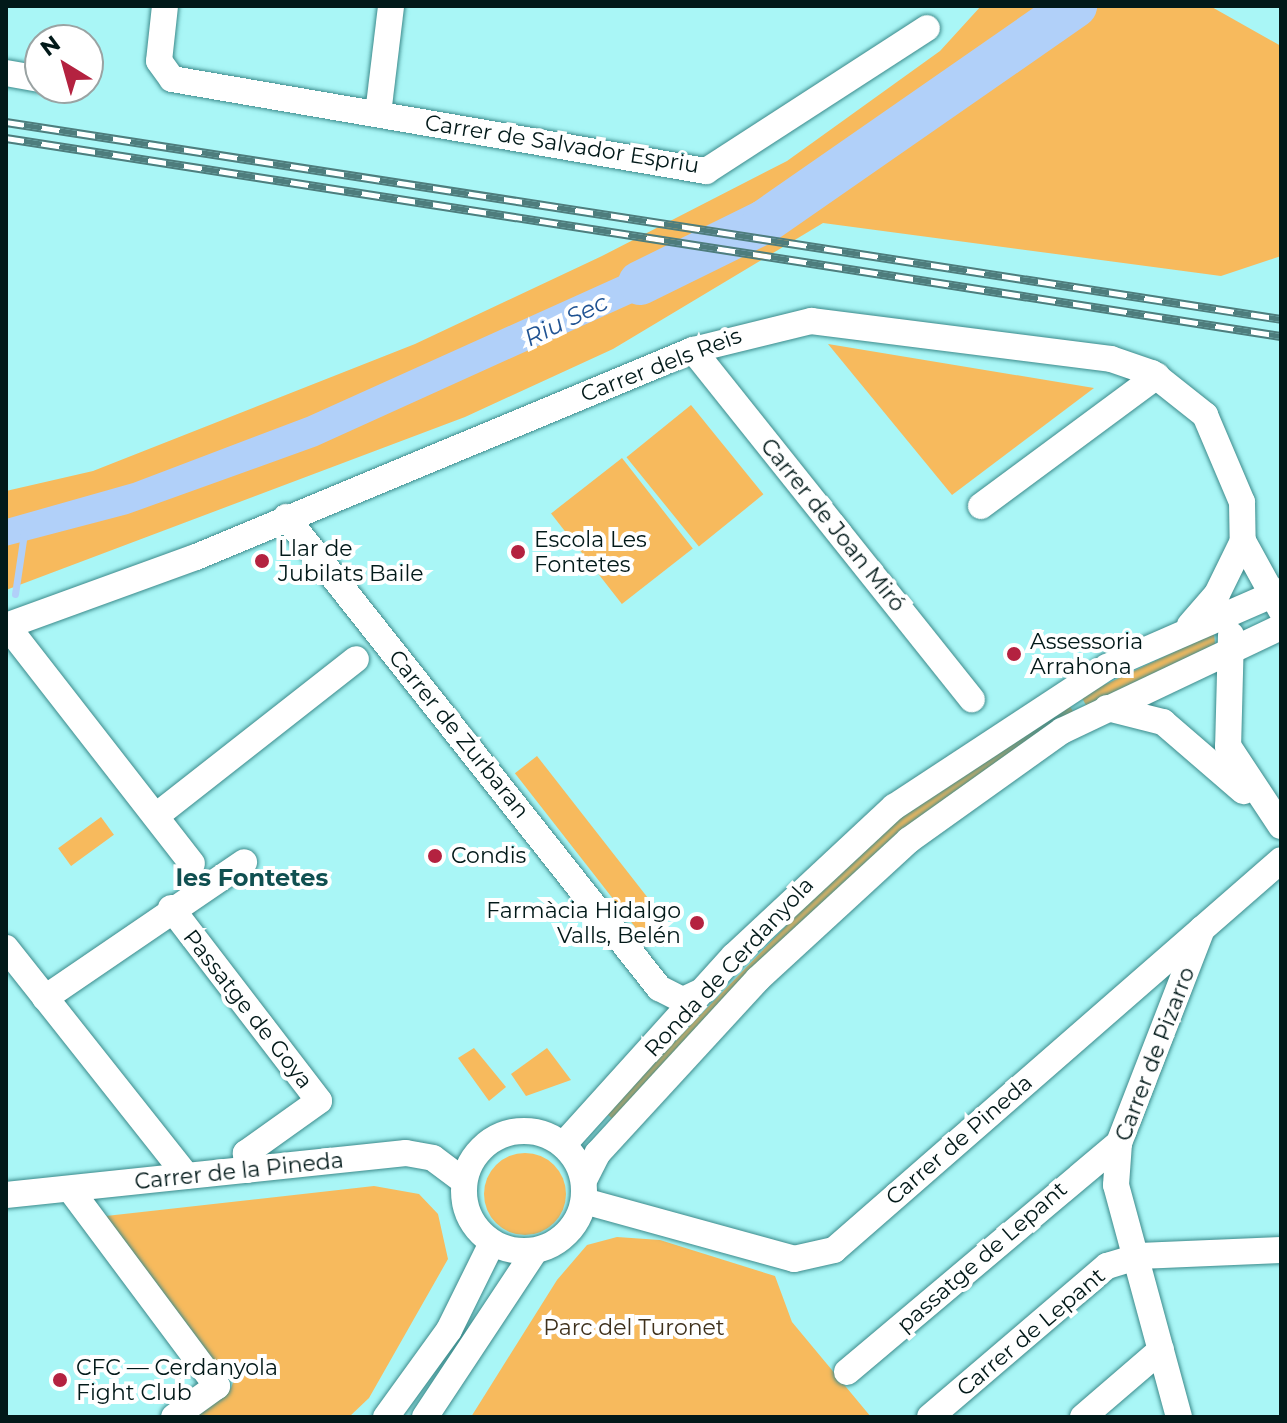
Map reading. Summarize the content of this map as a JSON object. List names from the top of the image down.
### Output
{
  "streets": {
    "street": [
      "Carrer de Salvador Espriu",
      "Carrer dels Reis",
      "Carrer de Joan Miró",
      "Carrer de Zurbaran",
      "Ronda de Cerdanyola",
      "Passatge de Goya",
      "Carrer de Pizarro",
      "Carrer de Pineda",
      "Carrer de la Pineda",
      "passatge de Lepant",
      "Carrer de Lepant"
    ]
  },
  "crossings": [
    ["Carrer dels Reis", "Carrer de Joan Miró"],
    ["Carrer dels Reis", "Carrer de Zurbaran"],
    ["Carrer dels Reis", "Ronda de Cerdanyola"],
    ["Carrer de Zurbaran", "Ronda de Cerdanyola"],
    ["Ronda de Cerdanyola", "Carrer de Pineda"],
    ["Ronda de Cerdanyola", "Carrer de la Pineda"],
    ["Passatge de Goya", "Carrer de la Pineda"],
    ["Carrer de Pizarro", "Carrer de Pineda"],
    ["Carrer de Pizarro", "passatge de Lepant"],
    ["Carrer de Pizarro", "Carrer de Lepant"],
    ["Carrer de Pineda", "Carrer de la Pineda"]
  ],
  "districts": ["les Fontetes"],
  "water": ["Riu Sec"],
  "parks": ["Parc del Turonet"],
  "places": [
    "Escola Les Fontetes",
    "Llar de Jubilats Baile",
    "Assessoria Arrahona",
    "Condis",
    "Farmàcia Hidalgo Valls, Belén",
    "CFC — Cerdanyola Fight Club"
  ],
  "north": "top left"
}
